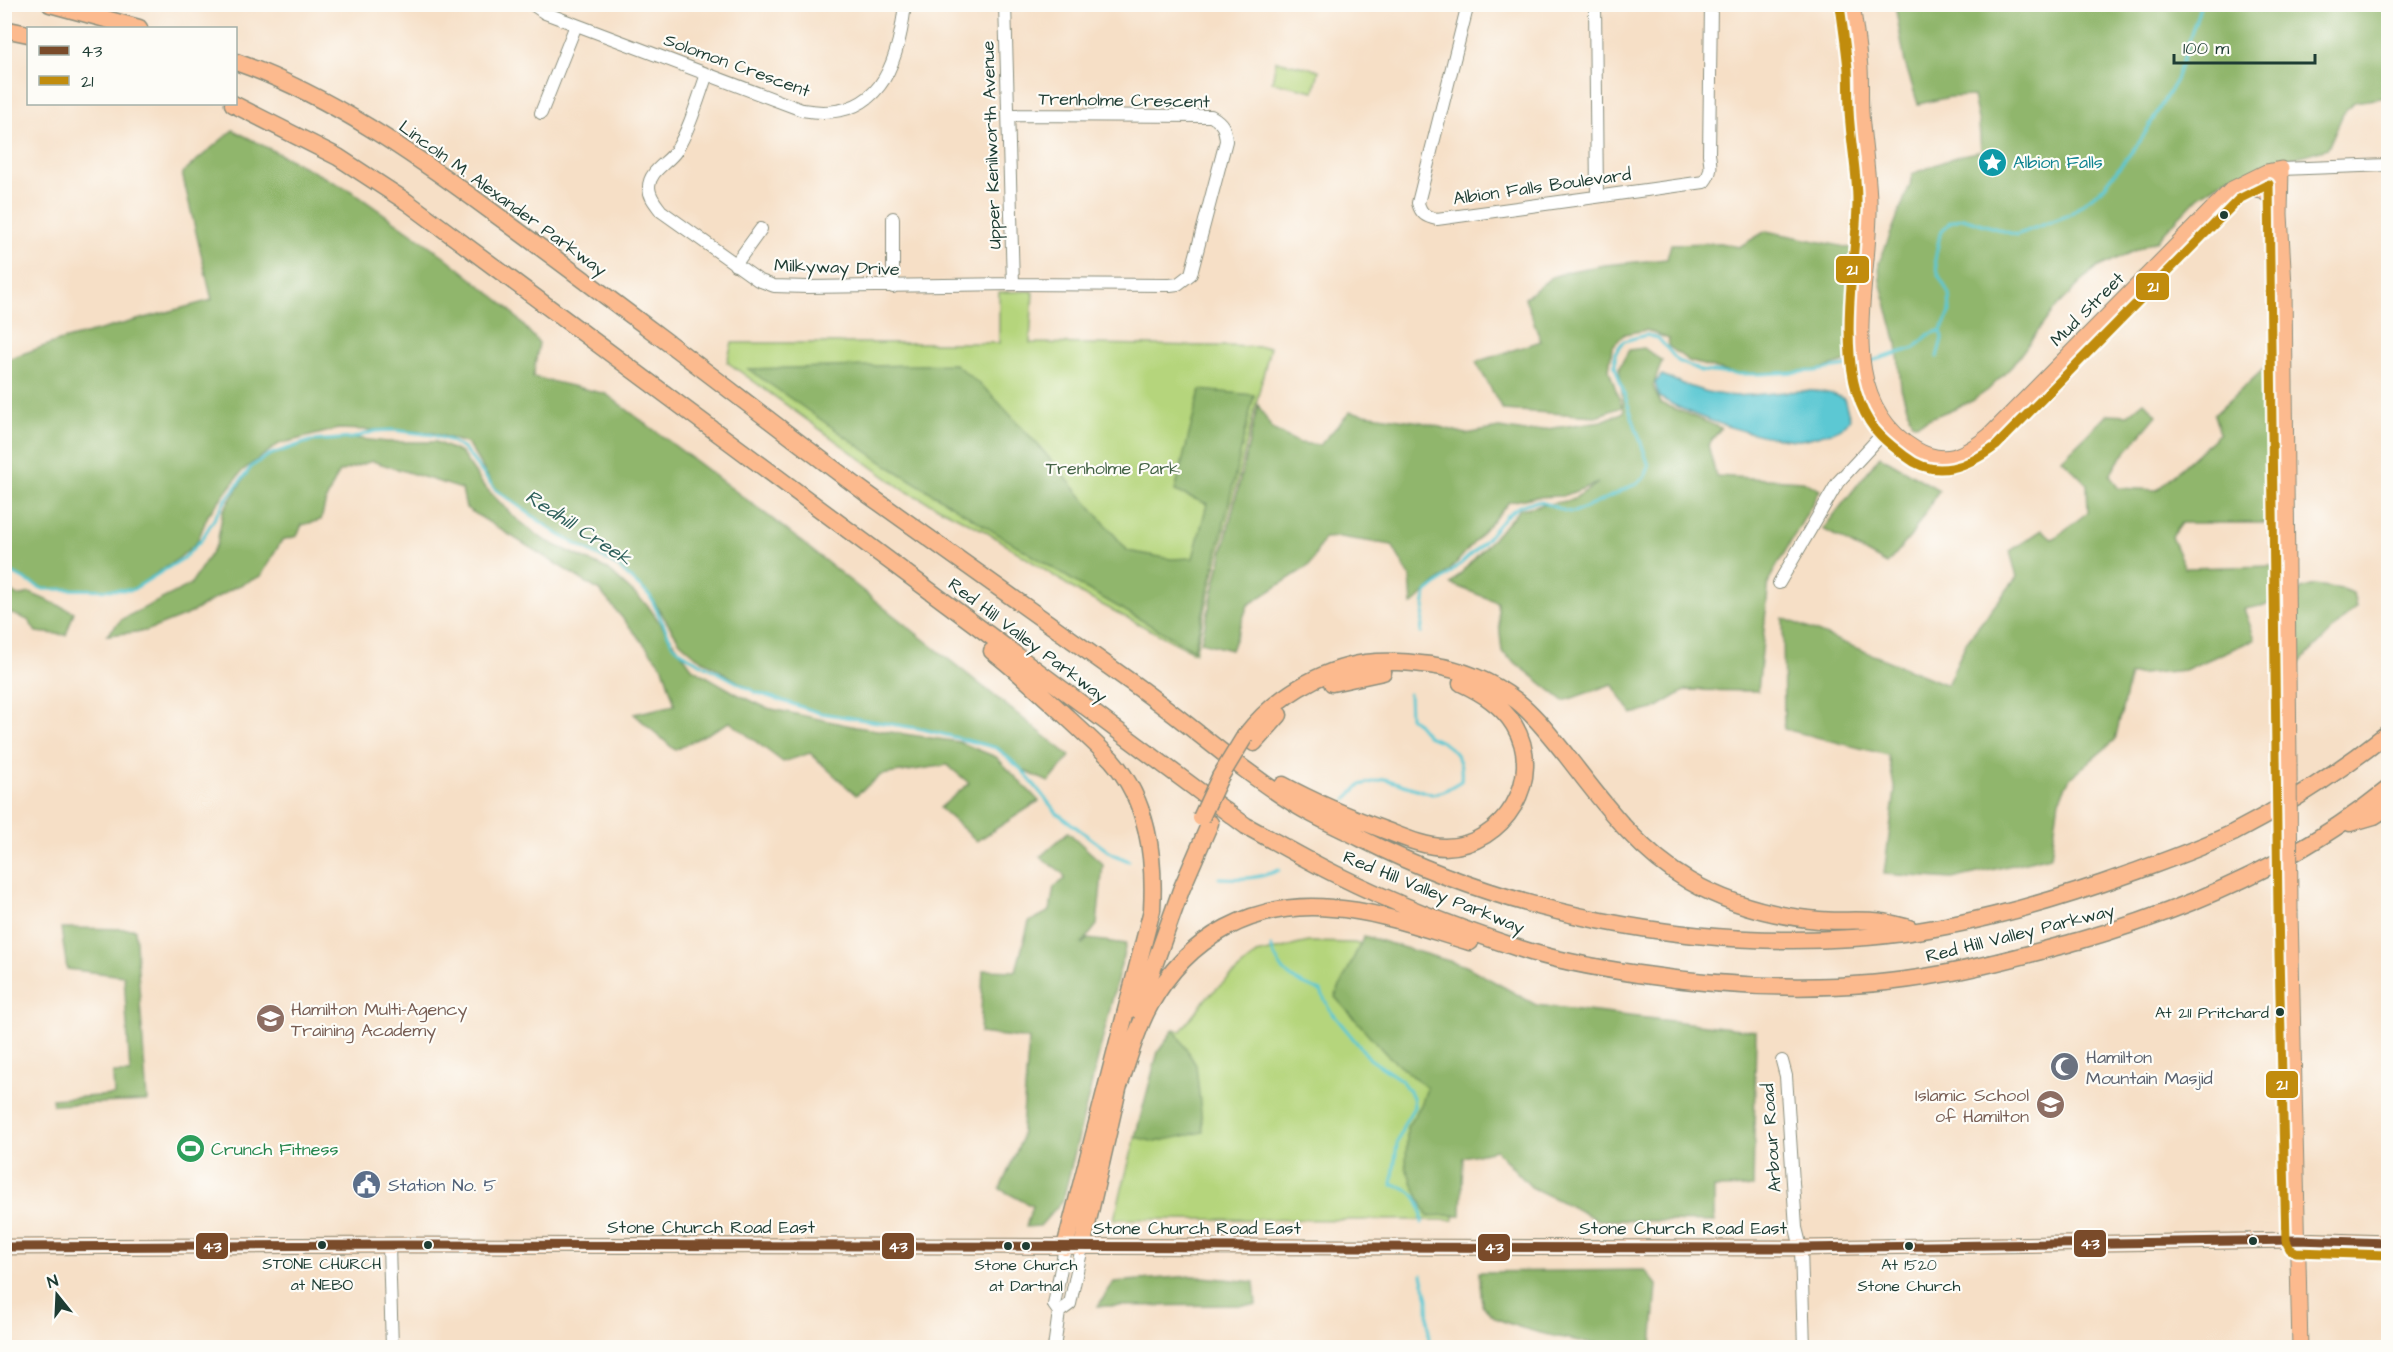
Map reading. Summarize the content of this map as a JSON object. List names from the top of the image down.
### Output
{
  "streets": {
    "highway": ["Lincoln M. Alexander Parkway", "Red Hill Valley Parkway"],
    "main road": ["Mud Street", "Stone Church Road East"],
    "street": [
      "Solomon Crescent",
      "Trenholme Crescent",
      "Upper Kenilworth Avenue",
      "Albion Falls Boulevard",
      "Milkyway Drive",
      "Arbour Road"
    ]
  },
  "crossings": [
    ["Solomon Crescent", "Milkyway Drive"],
    ["Trenholme Crescent", "Upper Kenilworth Avenue"],
    ["Trenholme Crescent", "Milkyway Drive"],
    ["Upper Kenilworth Avenue", "Milkyway Drive"],
    ["Lincoln M. Alexander Parkway", "Red Hill Valley Parkway"],
    ["Arbour Road", "Stone Church Road East"]
  ],
  "water": ["Redhill Creek"],
  "parks": ["Trenholme Park"],
  "places": {
    "place": ["Albion Falls"],
    "other": [
      "At 211 Pritchard",
      "STONE CHURCH at NEBO",
      "Stone Church at Dartnal",
      "At 1520 Stone Church"
    ],
    "school or university": ["Hamilton Multi-Agency Training Academy", "Islamic School of Hamilton"],
    "mosque": ["Hamilton Mountain Masjid"],
    "sports": ["Crunch Fitness"],
    "public building": ["Station No. 5"]
  },
  "lines": ["transit line 21", "transit line 43"],
  "legend": ["43", "21"],
  "scale_bar": "100 m",
  "north": "top"
}
